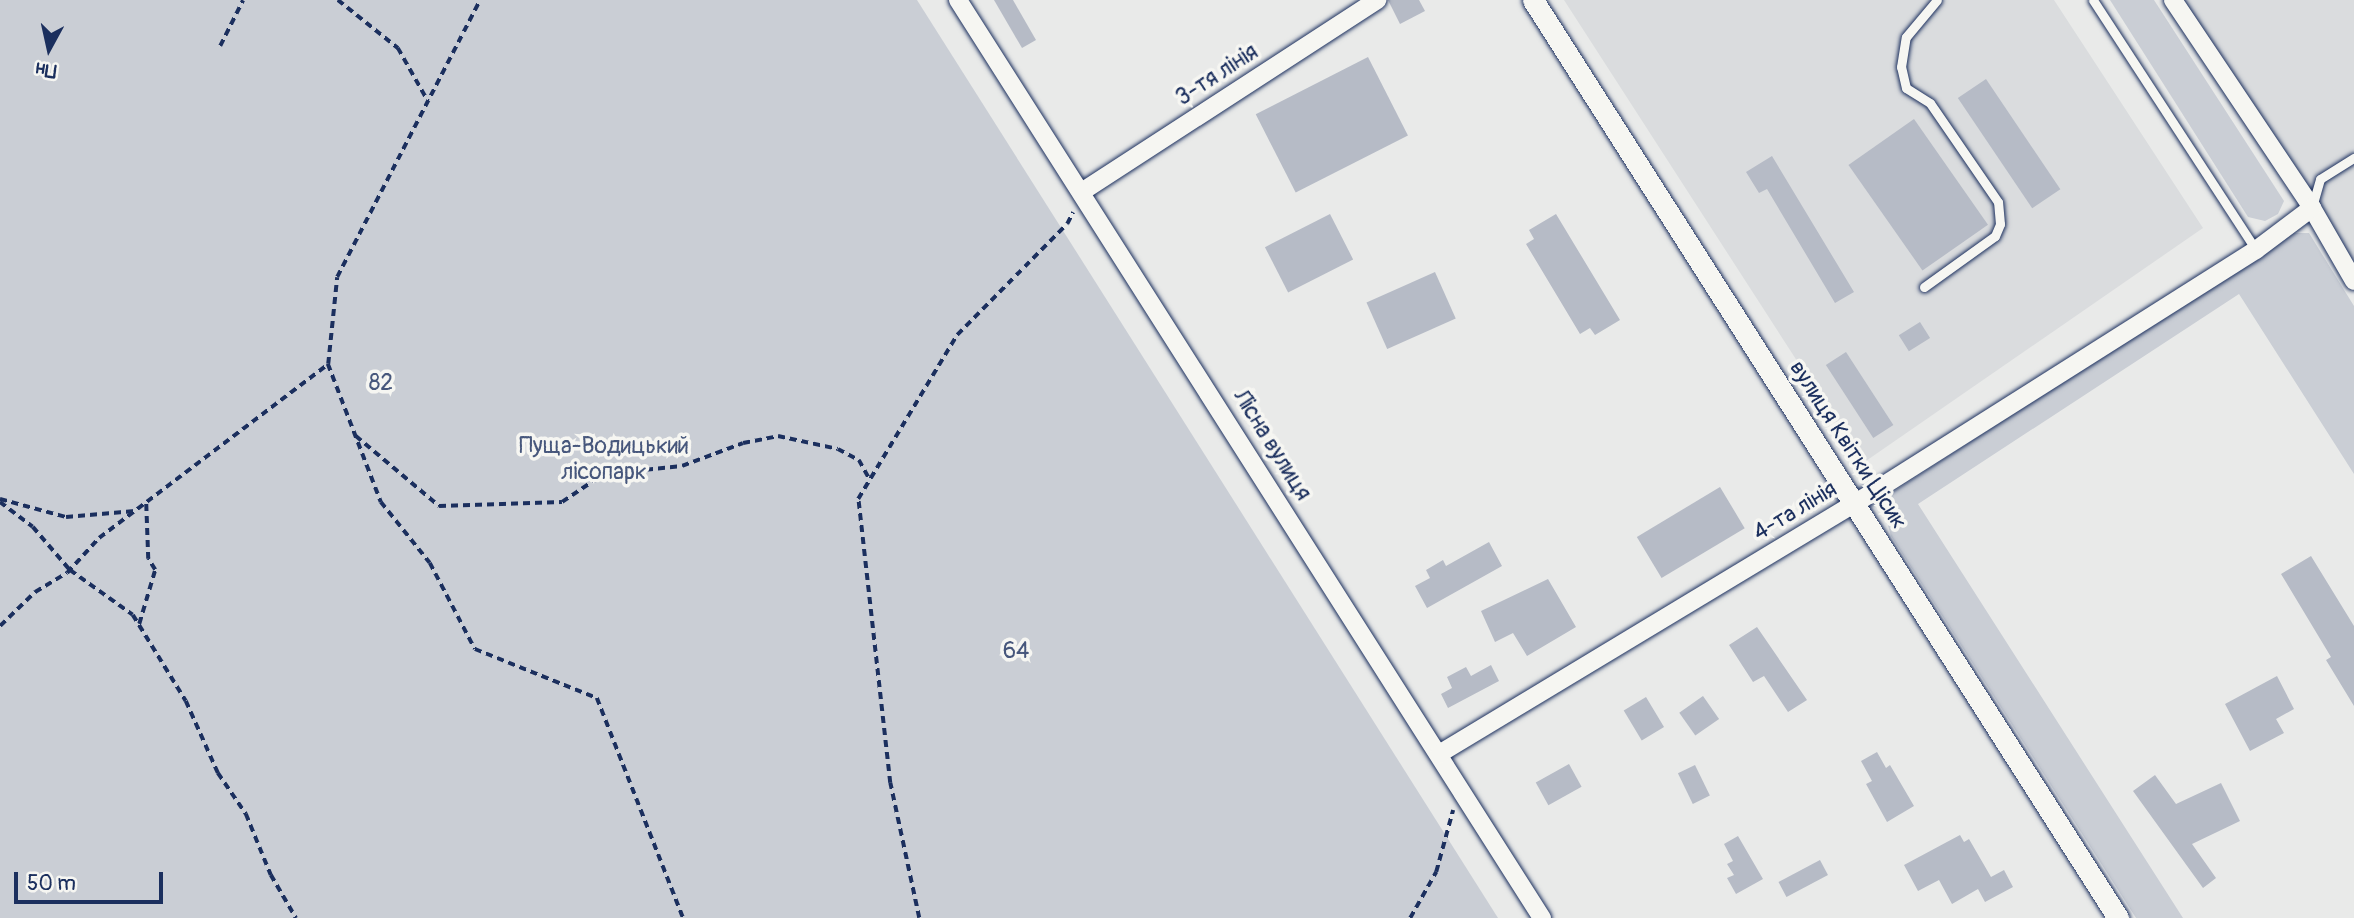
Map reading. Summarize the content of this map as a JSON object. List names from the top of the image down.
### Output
{
  "streets": {
    "street": [
      "3-тя лінія",
      "Лісна вулиця",
      "вулиця Квітки Цісик",
      "4-та лінія"
    ]
  },
  "crossings": [
    ["3-тя лінія", "Лісна вулиця"],
    ["Лісна вулиця", "4-та лінія"],
    ["вулиця Квітки Цісик", "4-та лінія"]
  ],
  "parks": ["82", "Пуща-Водицький лісопарк", "64"],
  "scale_bar": "50 m",
  "north": "bottom"
}
